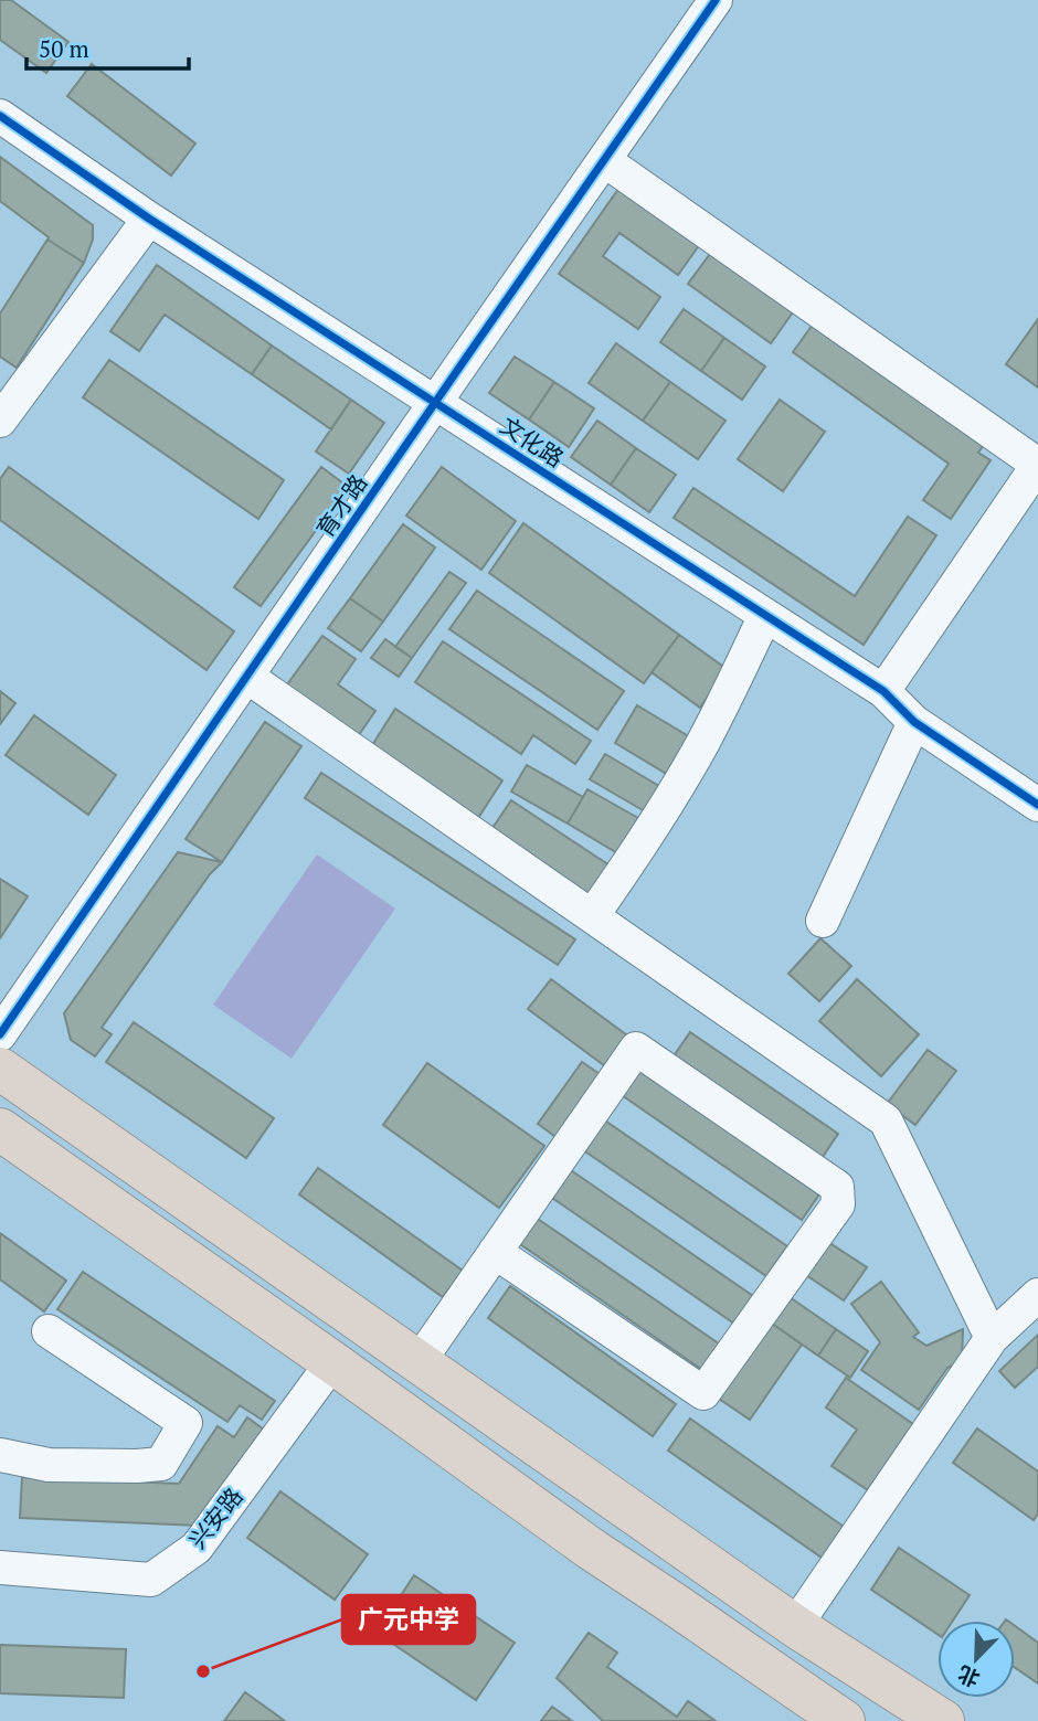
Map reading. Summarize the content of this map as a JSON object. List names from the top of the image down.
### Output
{
  "streets": {
    "street": ["文化路", "育才路", "兴安路"]
  },
  "crossings": [
    ["文化路", "育才路"]
  ],
  "places": ["广元中学"],
  "scale_bar": "50 m",
  "north": "bottom left"
}
